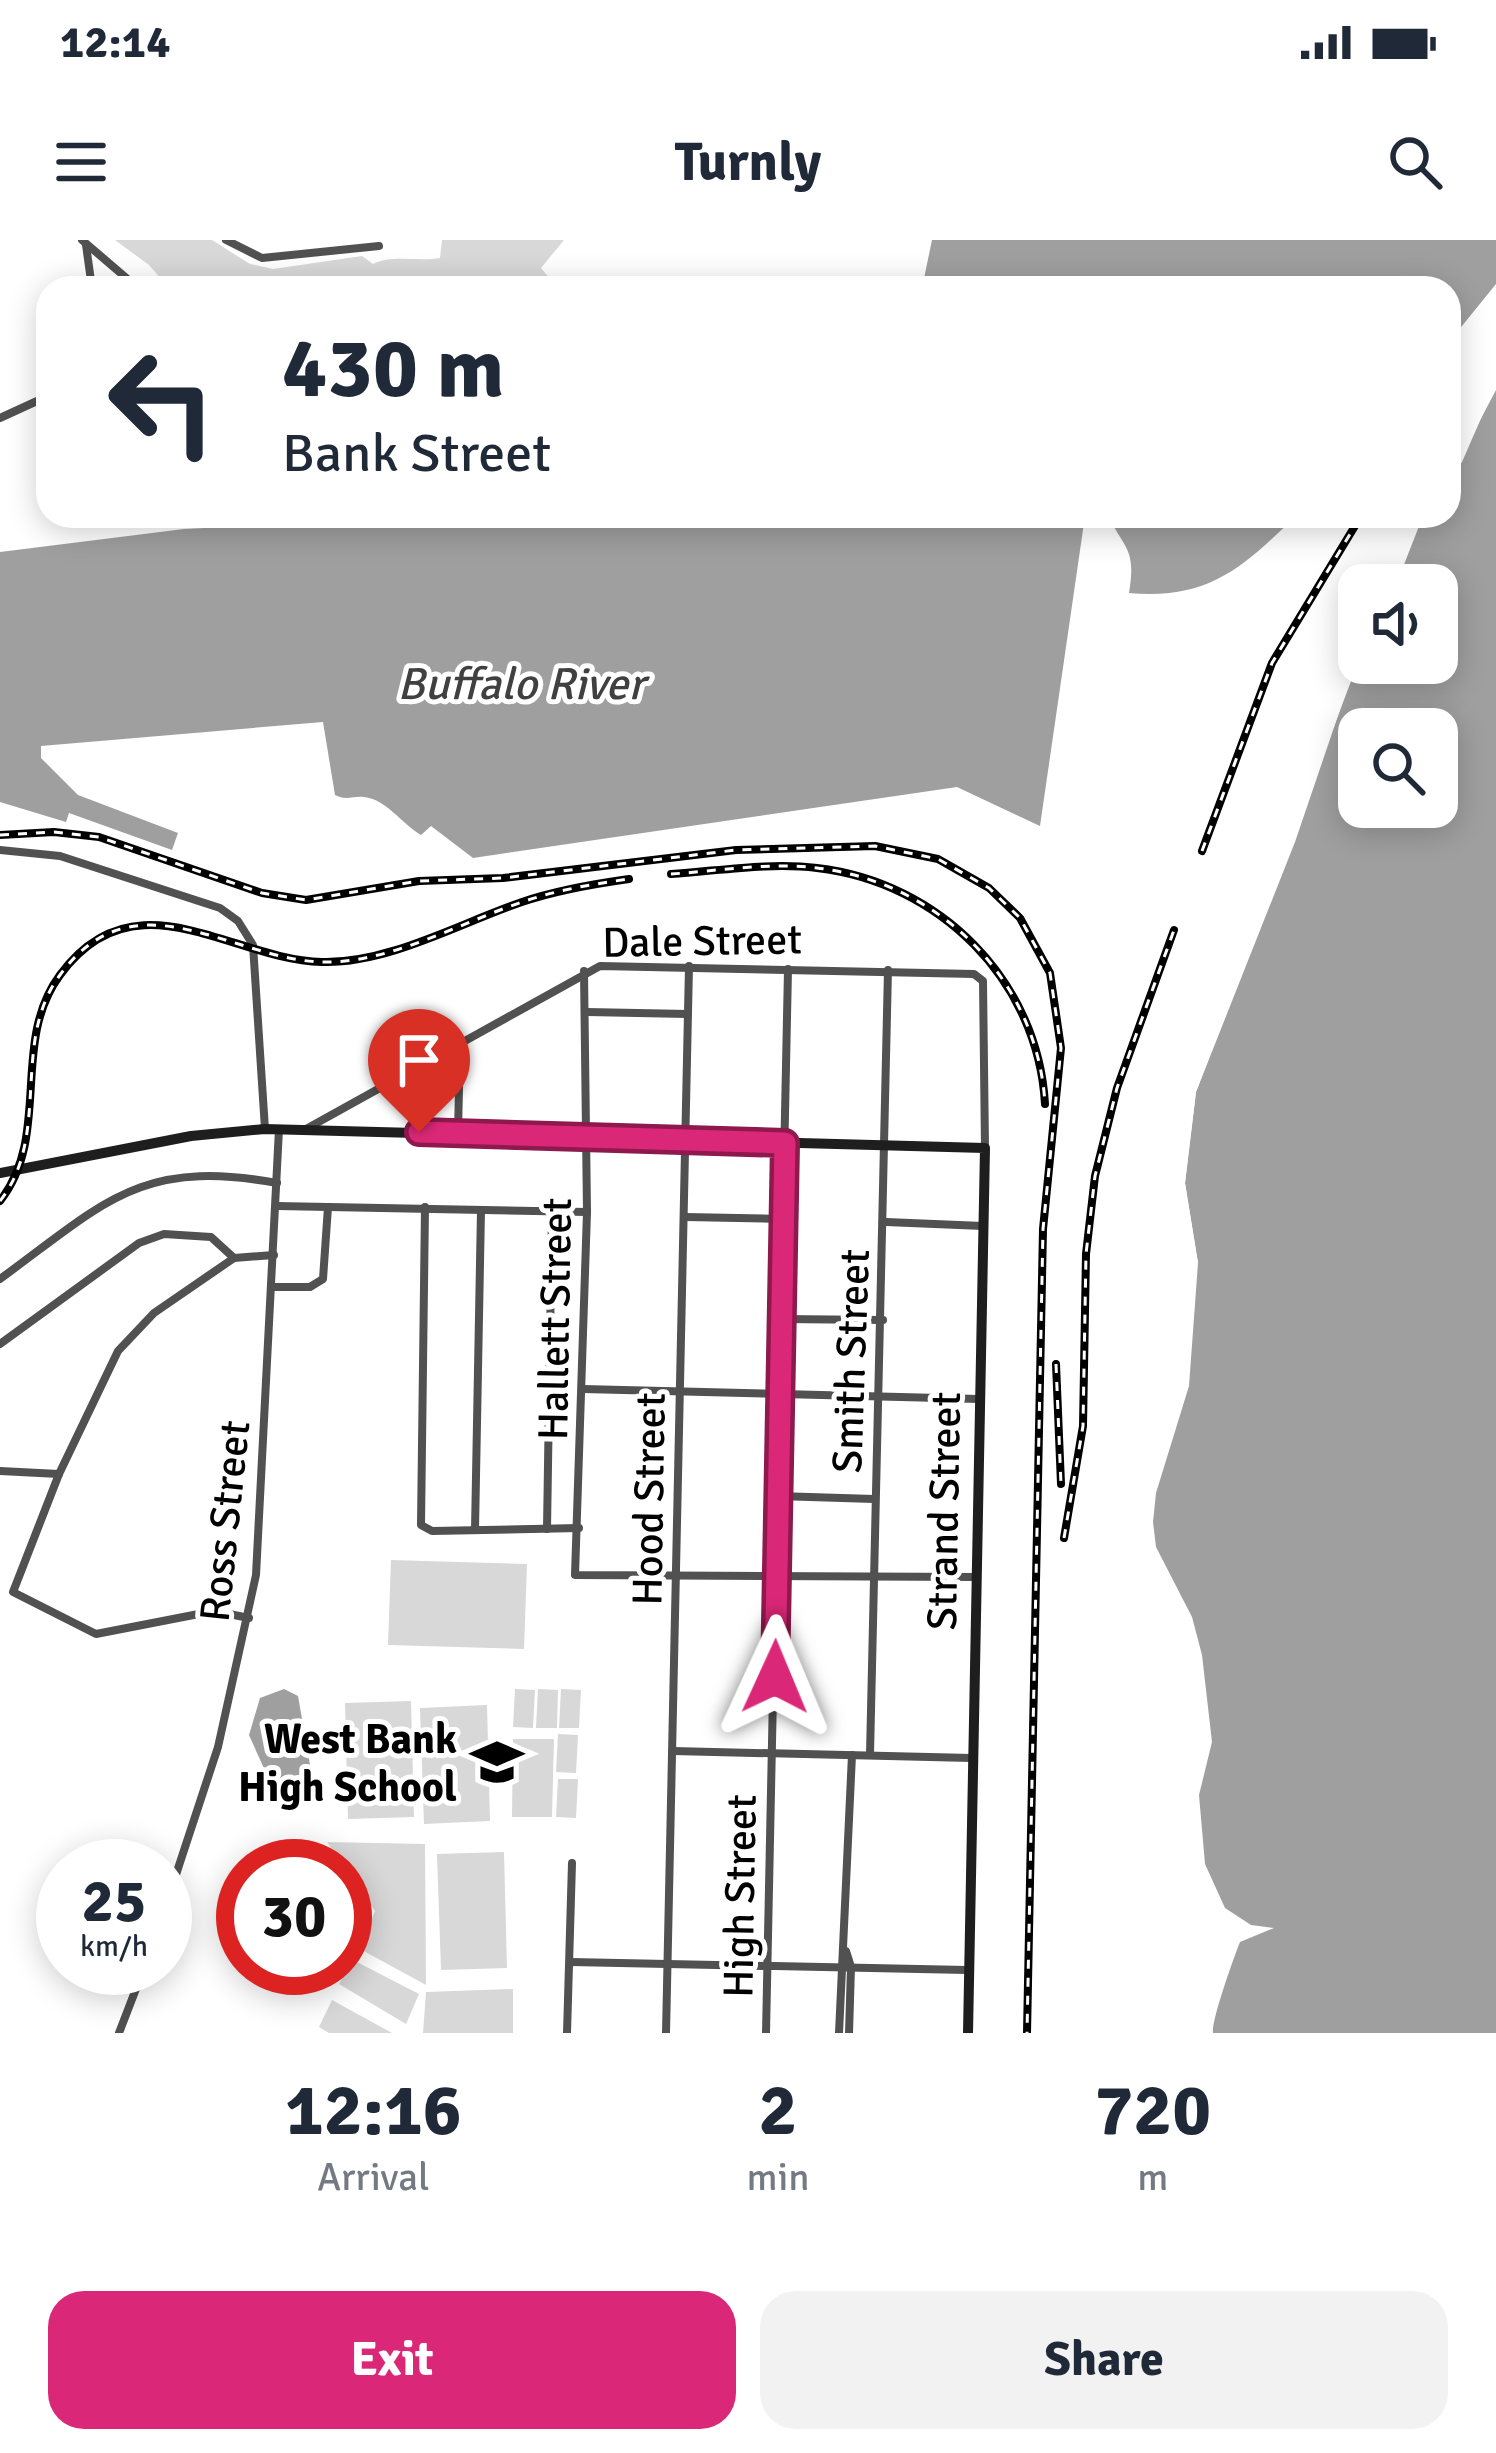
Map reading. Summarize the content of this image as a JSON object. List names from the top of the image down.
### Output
{
  "streets": {
    "street": [
      "Dale Street",
      "Hallett Street",
      "Smith Street",
      "Hood Street",
      "Strand Street",
      "Ross Street",
      "High Street"
    ]
  },
  "crossings": [
    ["Dale Street", "Hallett Street"],
    ["Dale Street", "Smith Street"],
    ["Dale Street", "Hood Street"],
    ["Dale Street", "Strand Street"],
    ["Dale Street", "High Street"],
    ["Hallett Street", "Hood Street"]
  ],
  "water": ["Buffalo River"],
  "places": {
    "school or university": ["West Bank High School"]
  },
  "page": {
    "status": "12:14",
    "header": "Turnly",
    "turn": ["430 m", "Bank Street"],
    "speed": "25 km/h",
    "limit": "30",
    "eta": [
      "12:16",
      "Arrival",
      "2",
      "min",
      "720",
      "m"
    ],
    "buttons": ["Exit", "Share"]
  }
}
